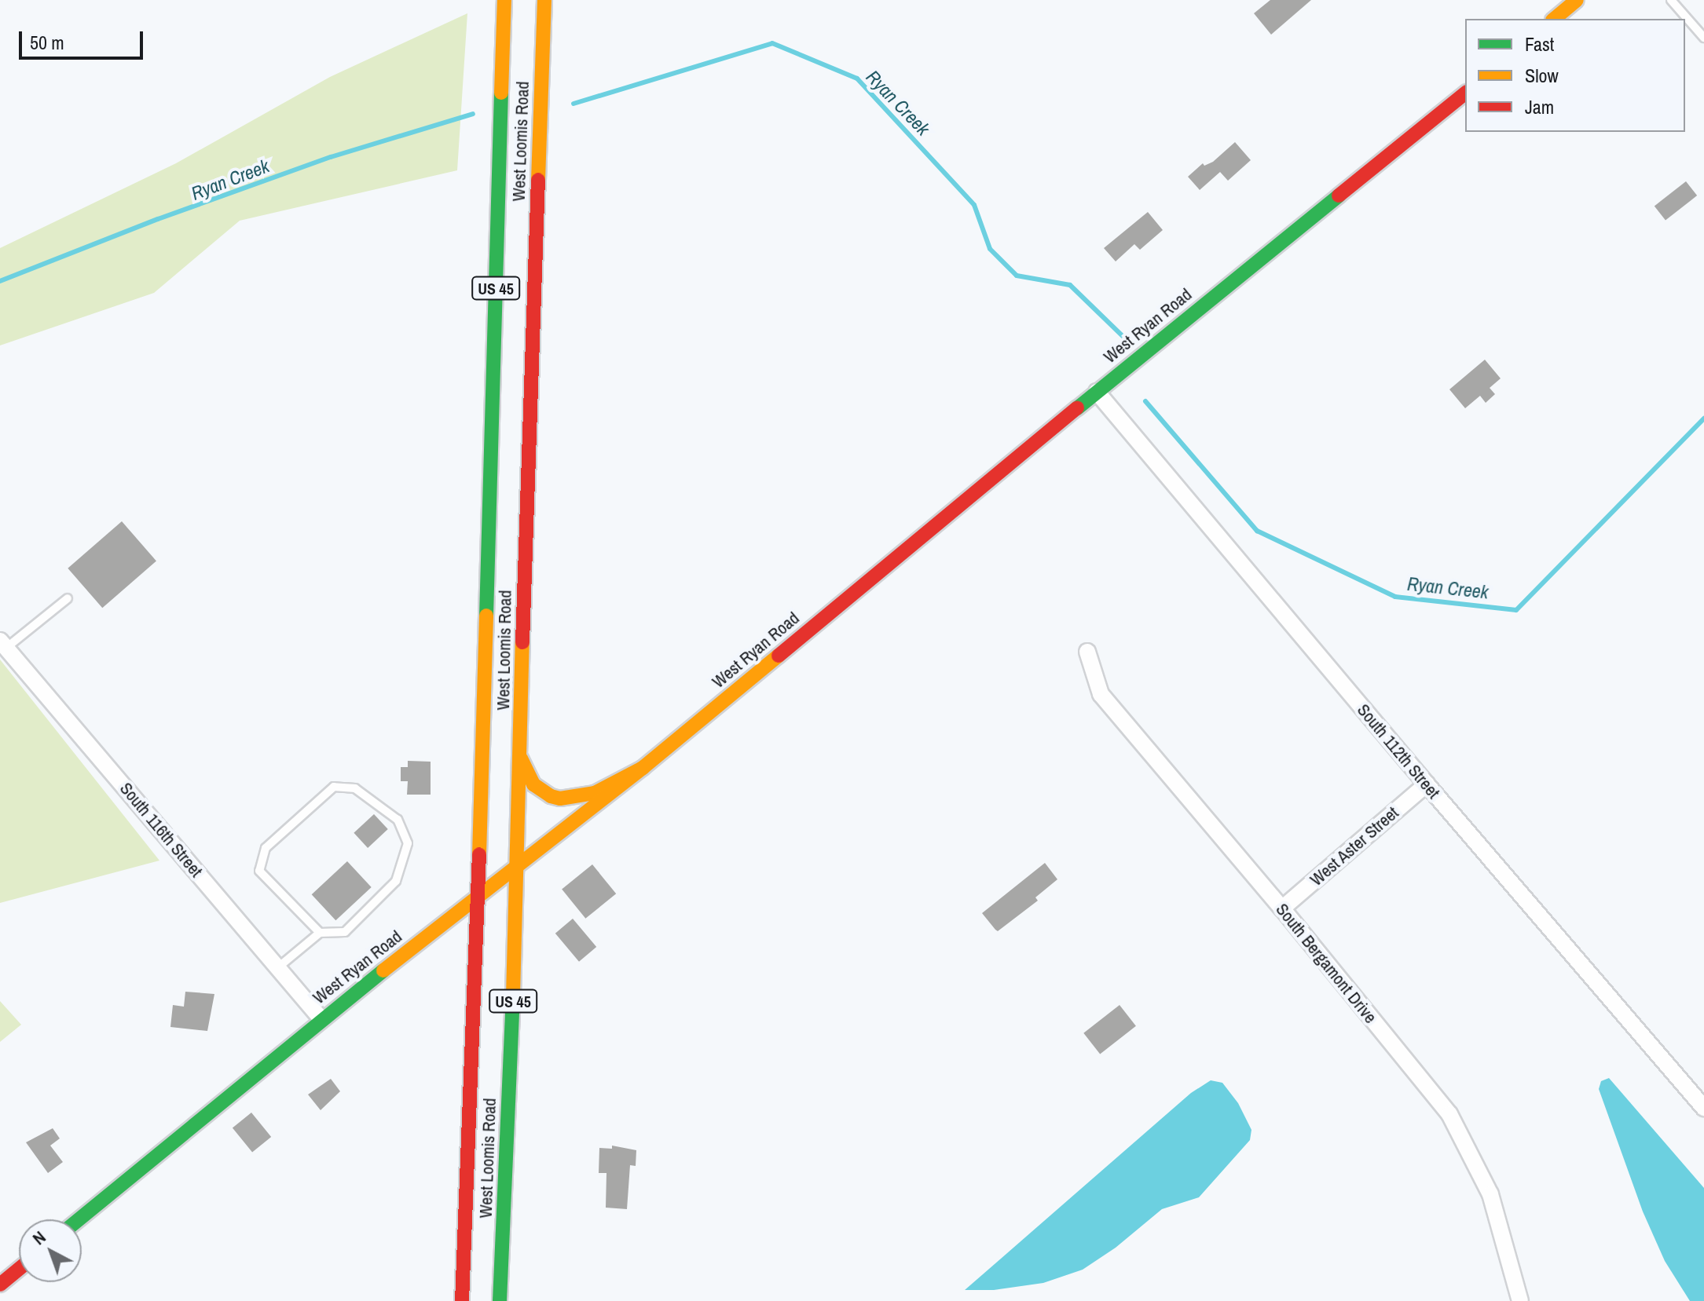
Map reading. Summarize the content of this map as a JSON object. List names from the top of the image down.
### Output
{
  "streets": {
    "main road": ["West Loomis Road", "US 45", "West Ryan Road"],
    "street": [
      "South 112th Street",
      "South 116th Street",
      "West Aster Street",
      "South Bergamont Drive"
    ]
  },
  "crossings": [
    ["West Loomis Road", "West Ryan Road"],
    ["West Ryan Road", "South 112th Street"],
    ["West Ryan Road", "South 116th Street"],
    ["South 112th Street", "West Aster Street"],
    ["West Aster Street", "South Bergamont Drive"]
  ],
  "water": ["Ryan Creek"],
  "legend": ["Fast", "Slow", "Jam"],
  "scale_bar": "50 m",
  "north": "top left"
}
